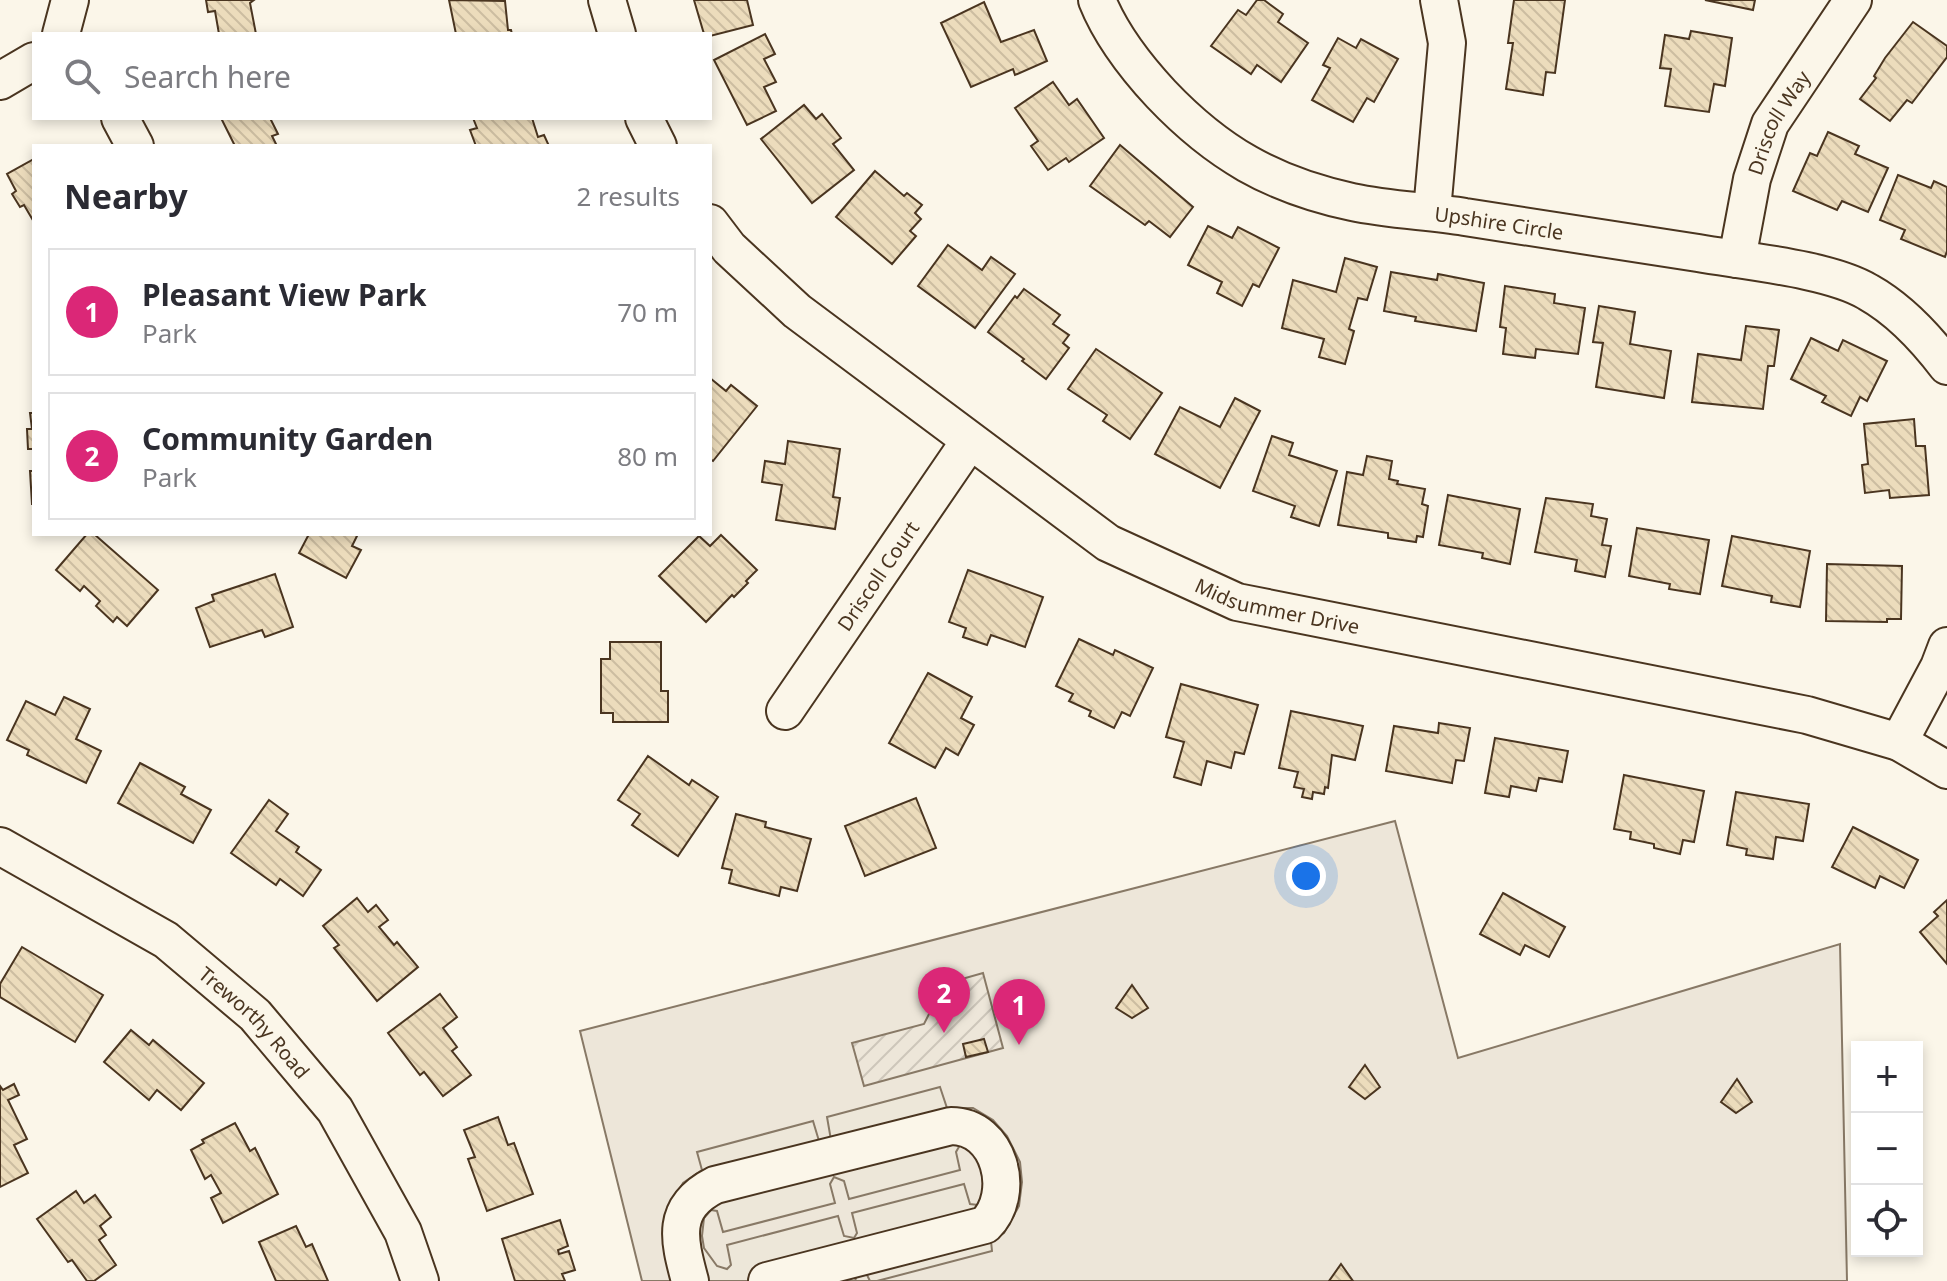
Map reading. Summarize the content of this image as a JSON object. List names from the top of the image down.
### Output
{
  "streets": {
    "street": [
      "Driscoll Way",
      "Upshire Circle",
      "Driscoll Court",
      "Midsummer Drive",
      "Treworthy Road"
    ]
  },
  "crossings": [
    ["Driscoll Way", "Upshire Circle"],
    ["Driscoll Court", "Midsummer Drive"]
  ],
  "page": {
    "search": "Search here",
    "heading": ["Nearby", "2 results"],
    "list": [
      {
        "mark": "1",
        "name": "Pleasant View Park",
        "note": "Park",
        "value": "70 m"
      },
      {
        "mark": "2",
        "name": "Community Garden",
        "note": "Park",
        "value": "80 m"
      }
    ],
    "pins": ["2", "1"],
    "map_buttons": ["+", "−"]
  }
}
